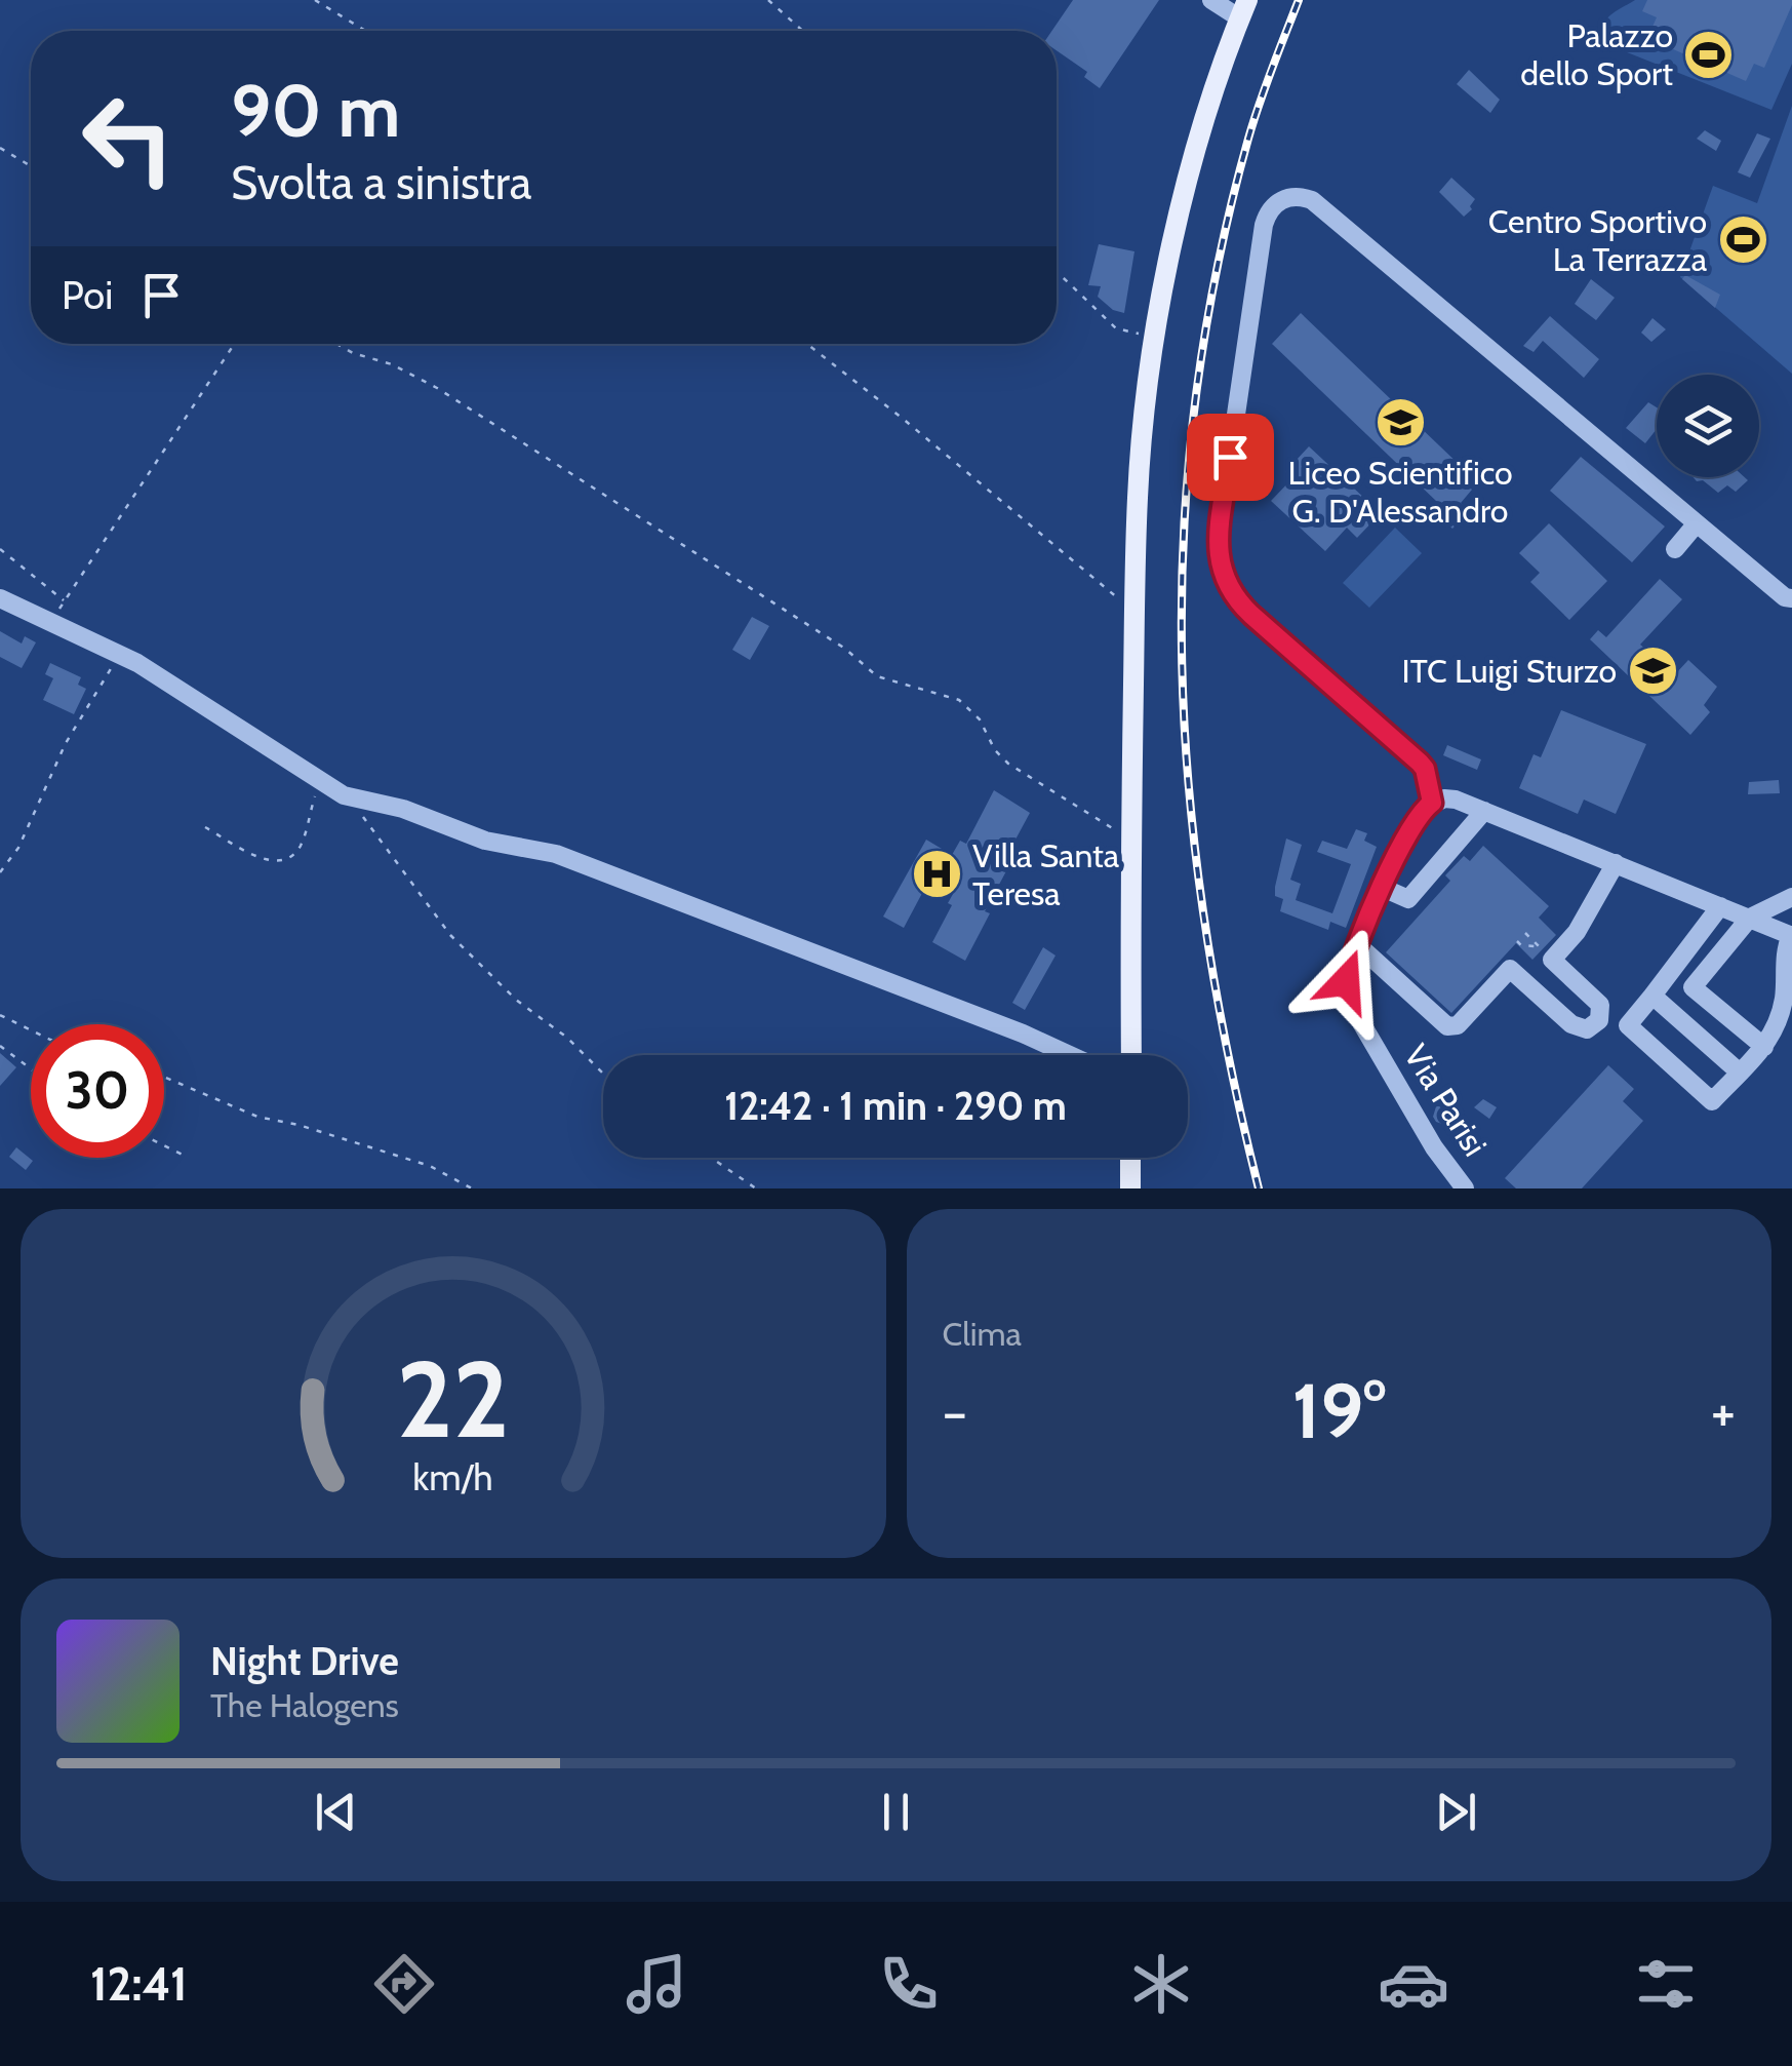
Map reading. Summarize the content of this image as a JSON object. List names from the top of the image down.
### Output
{
  "streets": {
    "street": ["Via Parisi"]
  },
  "places": {
    "sports": ["Palazzo dello Sport", "Centro Sportivo La Terrazza"],
    "school or university": ["Liceo Scientifico G. D'Alessandro", "ITC Luigi Sturzo"],
    "hospital": ["Villa Santa Teresa"]
  },
  "page": {
    "turn": ["90 m", "Svolta a sinistra"],
    "then": "Poi",
    "limit": "30",
    "trip": "12:42 · 1 min · 290 m",
    "tile": "Clima",
    "heat": ["−", "19°", "+"],
    "song": ["Night Drive", "The Halogens"],
    "tabs": "12:41",
    "gauge": ["22", "km/h"]
  }
}
